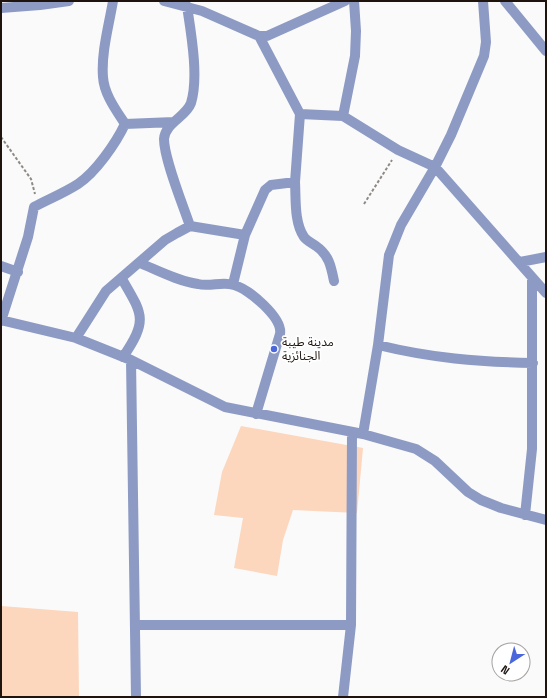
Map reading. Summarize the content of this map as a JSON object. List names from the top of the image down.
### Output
{
  "places": ["مدينة طيبة الجنائزية"],
  "north": "bottom left"
}
